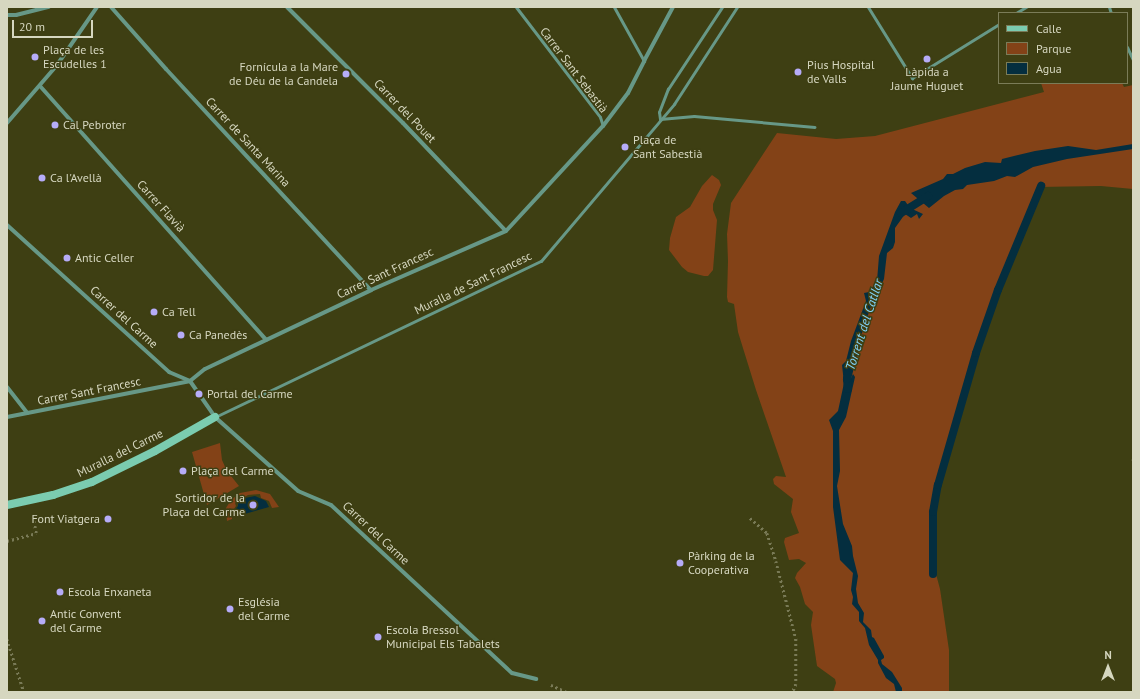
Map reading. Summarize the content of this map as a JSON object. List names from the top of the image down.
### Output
{
  "streets": {
    "main road": ["Muralla del Carme"],
    "street": [
      "Carrer del Pouet",
      "Carrer de Santa Marina",
      "Carrer Flavià",
      "Carrer Sant Francesc",
      "Carrer del Carme"
    ],
    "lane": ["Carrer Sant Sebastià", "Muralla de Sant Francesc"]
  },
  "crossings": [
    ["Carrer Sant Sebastià", "Carrer Sant Francesc"],
    ["Carrer del Pouet", "Carrer Sant Francesc"],
    ["Carrer de Santa Marina", "Carrer Sant Francesc"],
    ["Carrer Flavià", "Carrer Sant Francesc"],
    ["Carrer Sant Francesc", "Carrer del Carme"],
    ["Muralla de Sant Francesc", "Carrer del Carme"],
    ["Muralla de Sant Francesc", "Muralla del Carme"],
    ["Carrer del Carme", "Muralla del Carme"]
  ],
  "water": ["Torrent del Catllar"],
  "places": [
    "Plaça de les Escudelles 1",
    "Làpida a Jaume Huguet",
    "Pius Hospital de Valls",
    "Fornícula a la Mare de Déu de la Candela",
    "Cal Pebroter",
    "Plaça de Sant Sabestià",
    "Ca l'Avellà",
    "Antic Celler",
    "Ca Tell",
    "Ca Panedès",
    "Portal del Carme",
    "Plaça del Carme",
    "Sortidor de la Plaça del Carme",
    "Font Viatgera",
    "Pàrking de la Cooperativa",
    "Escola Enxaneta",
    "Església del Carme",
    "Antic Convent del Carme",
    "Escola Bressol Municipal Els Tabalets"
  ],
  "legend": ["Calle", "Parque", "Agua"],
  "scale_bar": "20 m",
  "north": "top"
}
